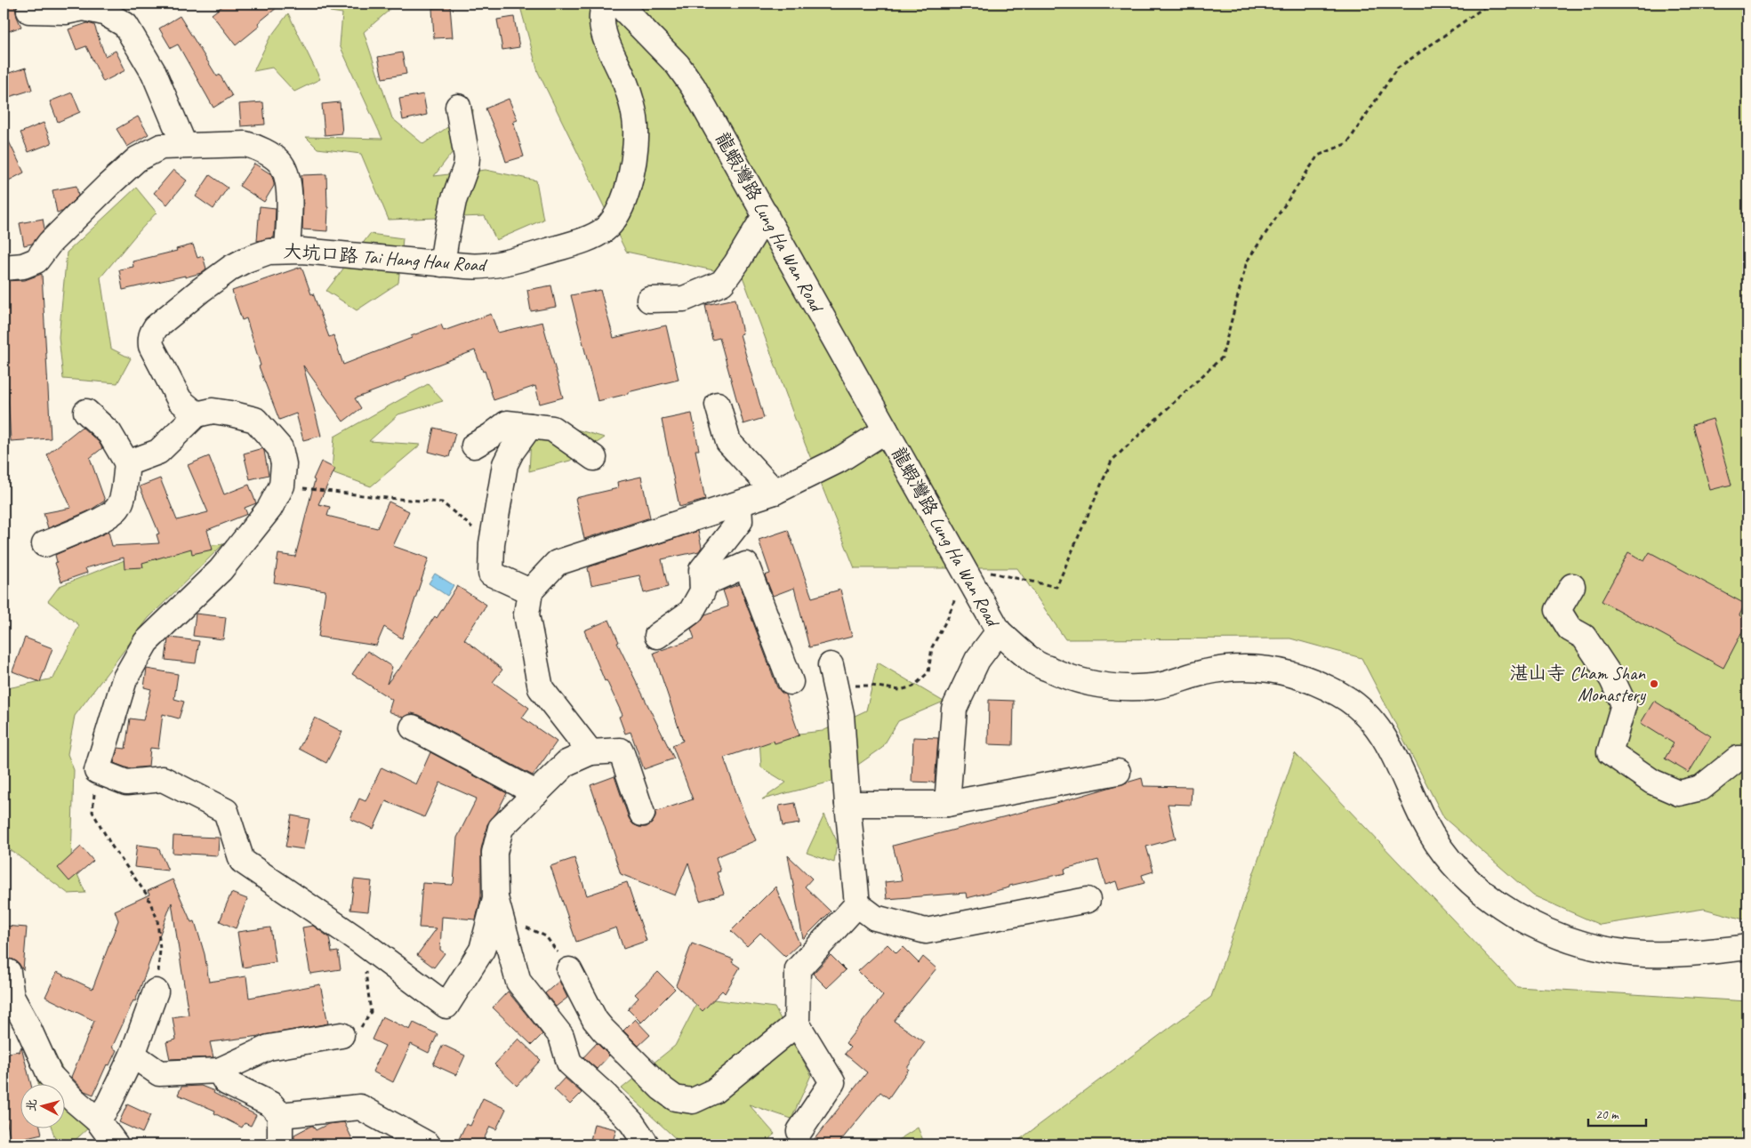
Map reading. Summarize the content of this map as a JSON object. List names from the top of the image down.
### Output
{
  "streets": {
    "street": ["龍蝦灣路 Lung Ha Wan Road", "大坑口路 Tai Hang Hau Road"]
  },
  "places": ["湛山寺 Cham Shan Monastery"],
  "scale_bar": "20 m",
  "north": "left"
}
